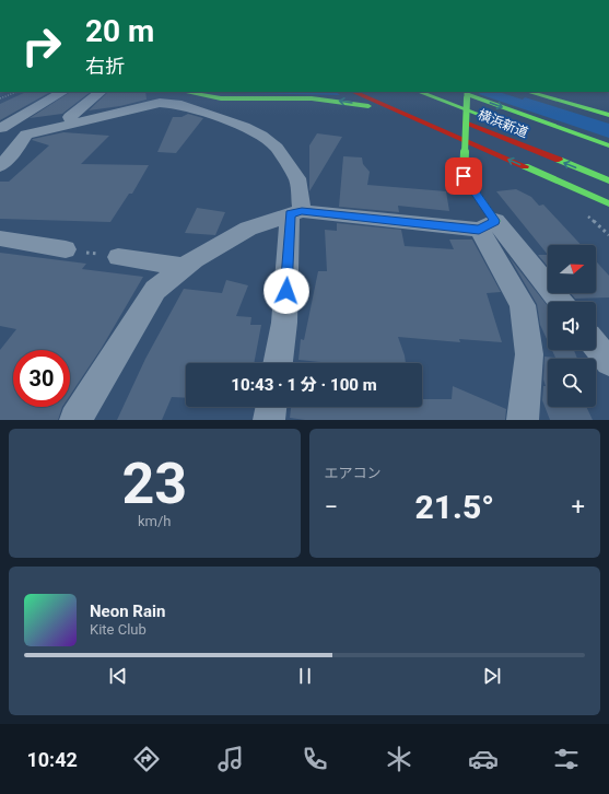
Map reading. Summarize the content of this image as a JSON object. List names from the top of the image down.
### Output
{
  "streets": {
    "main road": ["横浜新道"]
  },
  "north": "right",
  "page": {
    "turn": ["20 m", "右折"],
    "limit": "30",
    "trip": "10:43 · 1 分 · 100 m",
    "tile": [
      ["23", "km/h"],
      "エアコン"
    ],
    "heat": ["−", "21.5°", "+"],
    "song": ["Neon Rain", "Kite Club"],
    "tabs": "10:42"
  }
}
